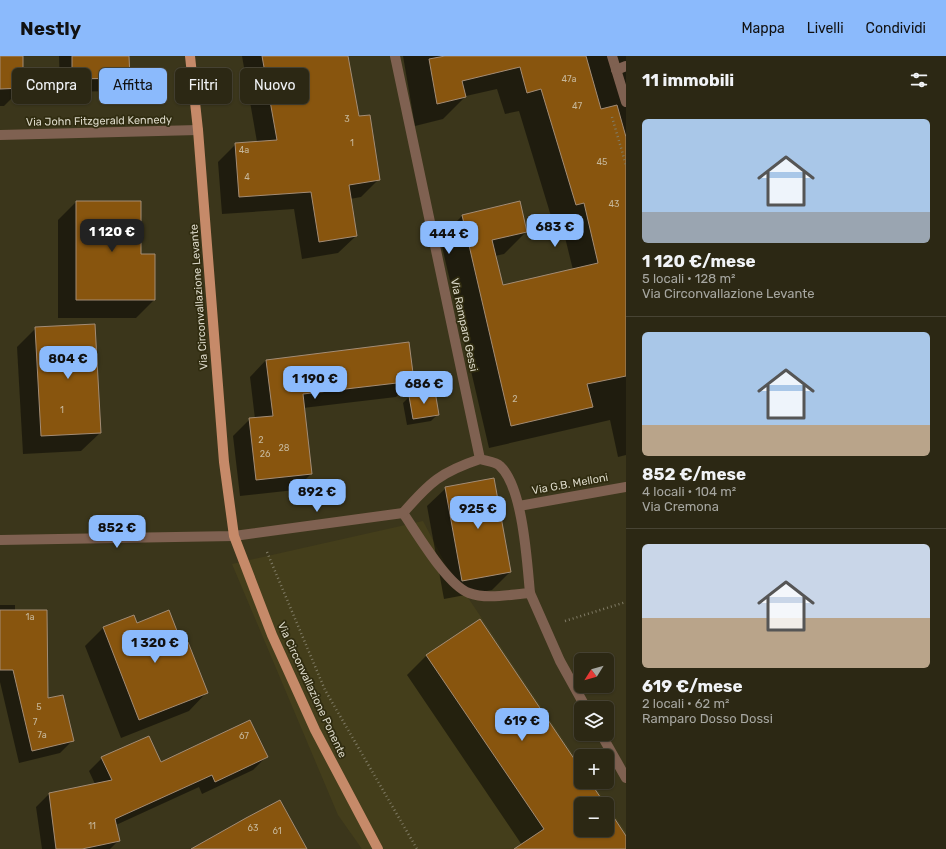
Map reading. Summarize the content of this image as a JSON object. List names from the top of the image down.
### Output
{
  "streets": {
    "main road": ["Via Circonvallazione Levante", "Via Circonvallazione Ponente"],
    "street": ["Via John Fitzgerald Kennedy", "Via Ramparo Gessi", "Via G.B. Melloni"]
  },
  "crossings": [
    ["Via John Fitzgerald Kennedy", "Via Circonvallazione Levante"],
    ["Via Circonvallazione Levante", "Via Circonvallazione Ponente"]
  ],
  "house_numbers": [
    "47a",
    "47",
    "3",
    "1",
    "4a",
    "45",
    "4",
    "43",
    "2",
    "1",
    "2",
    "28",
    "26",
    "1a",
    "5",
    "7",
    "7a",
    "67",
    "11",
    "63",
    "61"
  ],
  "north": "bottom left",
  "page": {
    "header": "Nestly",
    "nav": ["Mappa", "Livelli", "Condividi"],
    "heading": "11 immobili",
    "chip": [
      "Compra",
      "Affitta",
      "Filtri",
      "Nuovo"
    ],
    "list": [
      {
        "name": "1 120 €/mese",
        "note": "5 locali · 128 m² · Via Circonvallazione Levante"
      },
      {
        "name": "852 €/mese",
        "note": "4 locali · 104 m² · Via Cremona"
      },
      {
        "name": "619 €/mese",
        "note": "2 locali · 62 m² · Ramparo Dosso Dossi"
      }
    ],
    "price": [
      "683 €",
      "1 120 €",
      "444 €",
      "804 €",
      "1 190 €",
      "686 €",
      "892 €",
      "925 €",
      "852 €",
      "1 320 €",
      "619 €"
    ],
    "map_buttons": ["+", "−"]
  }
}
